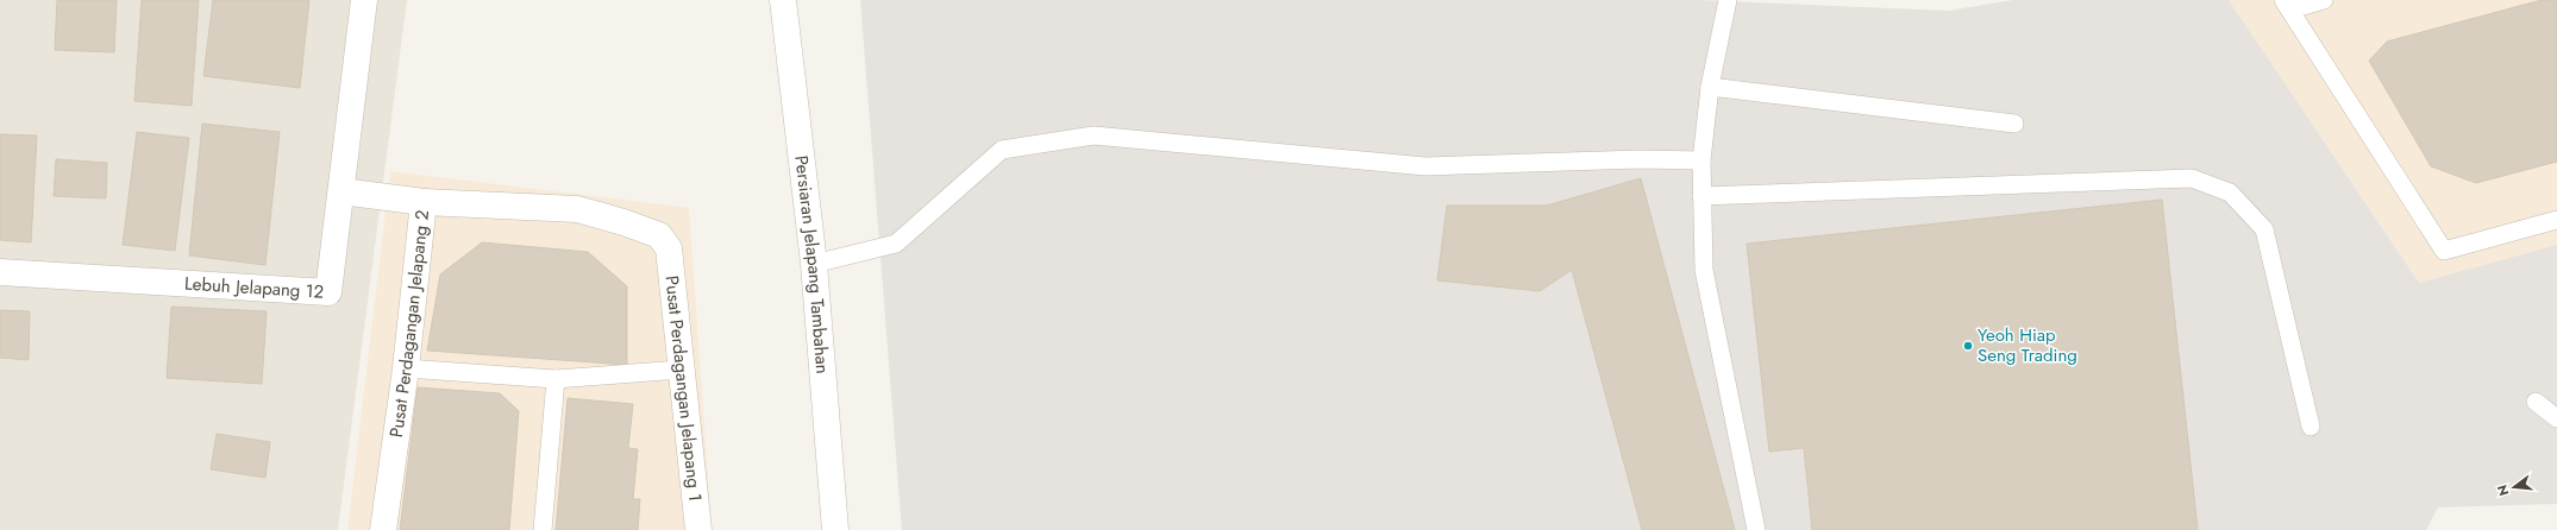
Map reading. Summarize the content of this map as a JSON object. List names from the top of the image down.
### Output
{
  "streets": {
    "street": [
      "Persiaran Jelapang Tambahan",
      "Lebuh Jelapang 12",
      "Pusat Perdagangan Jelapang 2",
      "Pusat Perdagangan Jelapang 1"
    ]
  },
  "crossings": [
    ["Pusat Perdagangan Jelapang 2", "Pusat Perdagangan Jelapang 1"]
  ],
  "places": ["Yeoh Hiap Seng Trading"],
  "north": "left"
}
